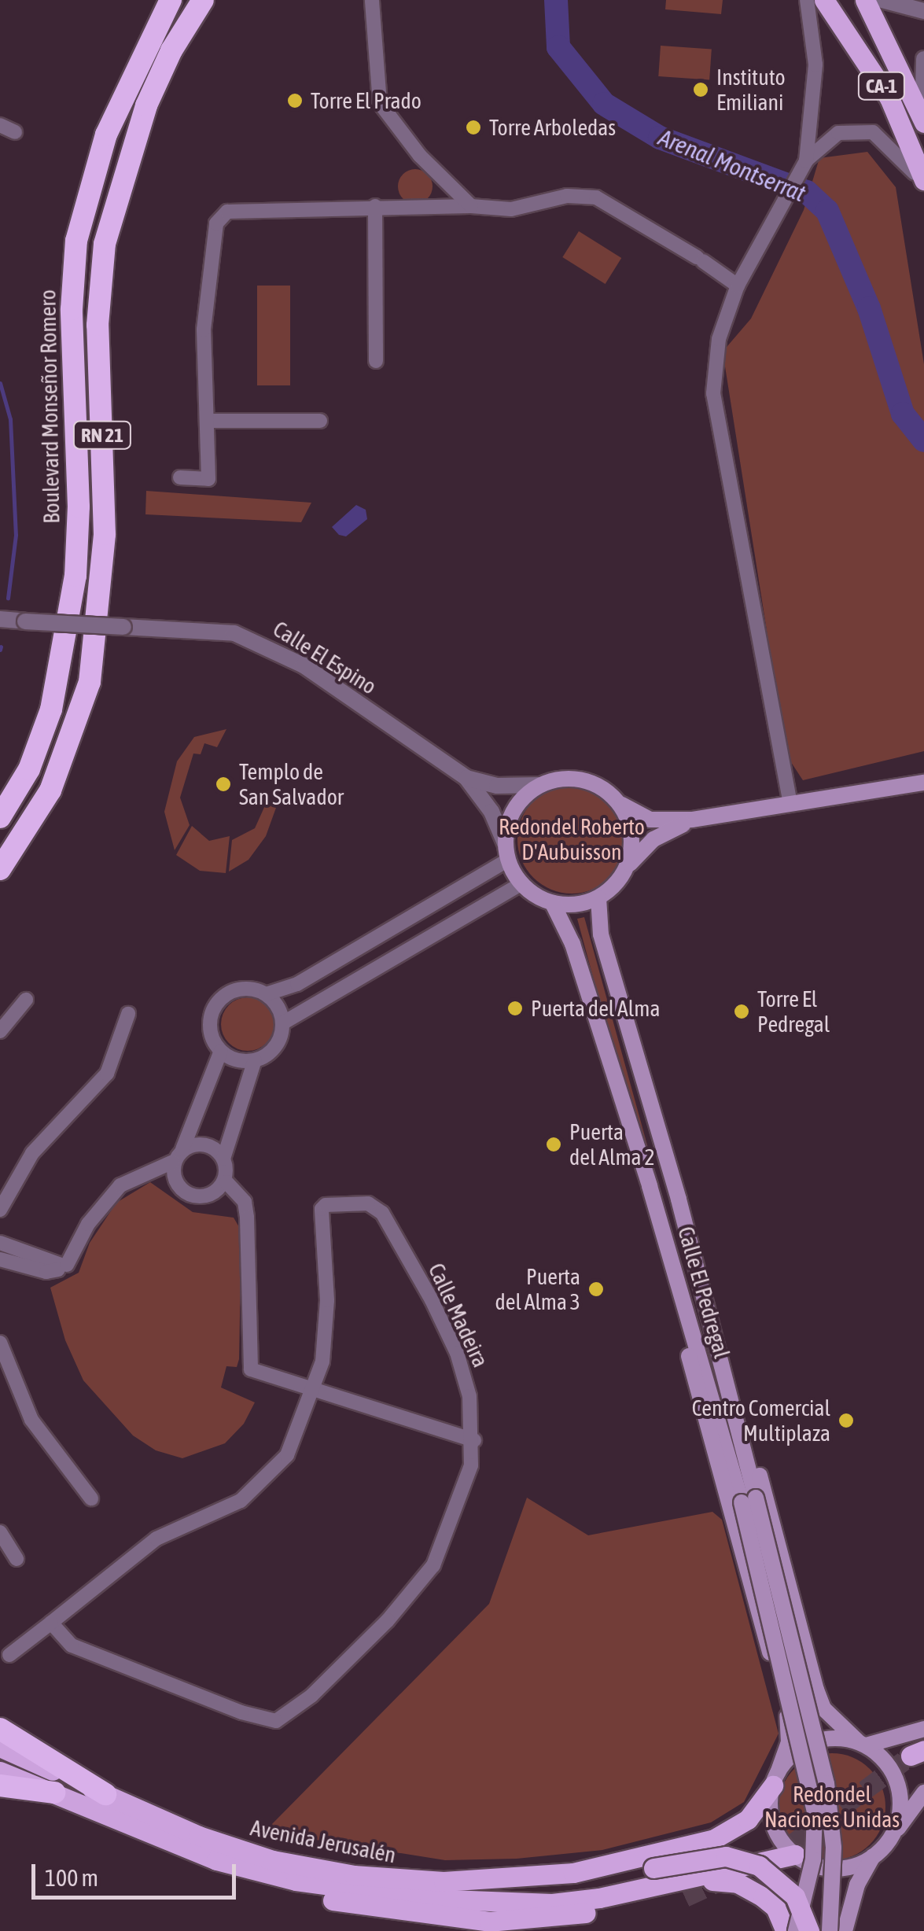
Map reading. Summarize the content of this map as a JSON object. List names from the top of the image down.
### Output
{
  "streets": {
    "highway": ["Boulevard Monseñor Romero", "RN 21"],
    "main road": ["CA-1", "Calle El Pedregal", "Avenida Jerusalén"],
    "street": ["Calle El Espino", "Calle Madeira"]
  },
  "crossings": [
    ["Calle El Espino", "Calle El Pedregal"]
  ],
  "water": ["Arenal Montserrat"],
  "parks": ["Redondel Roberto D'Aubuisson", "Redondel Naciones Unidas"],
  "places": [
    "Instituto Emiliani",
    "Torre El Prado",
    "Torre Arboledas",
    "Templo de San Salvador",
    "Puerta del Alma",
    "Torre El Pedregal",
    "Puerta del Alma 2",
    "Puerta del Alma 3",
    "Centro Comercial Multiplaza"
  ],
  "scale_bar": "100 m"
}
